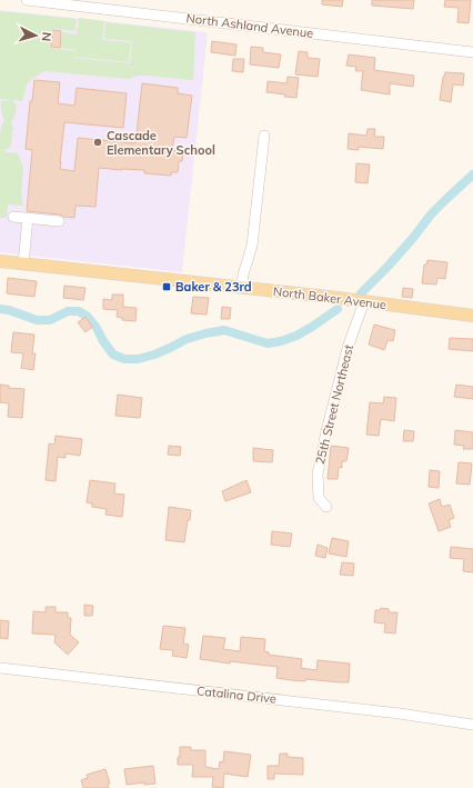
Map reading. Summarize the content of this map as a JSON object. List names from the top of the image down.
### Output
{
  "streets": {
    "main road": ["North Baker Avenue"],
    "street": ["North Ashland Avenue", "25th Street Northeast", "Catalina Drive"]
  },
  "crossings": [
    ["North Baker Avenue", "25th Street Northeast"]
  ],
  "places": {
    "other": ["Cascade Elementary School"],
    "transit": ["Baker & 23rd"]
  },
  "north": "right"
}
